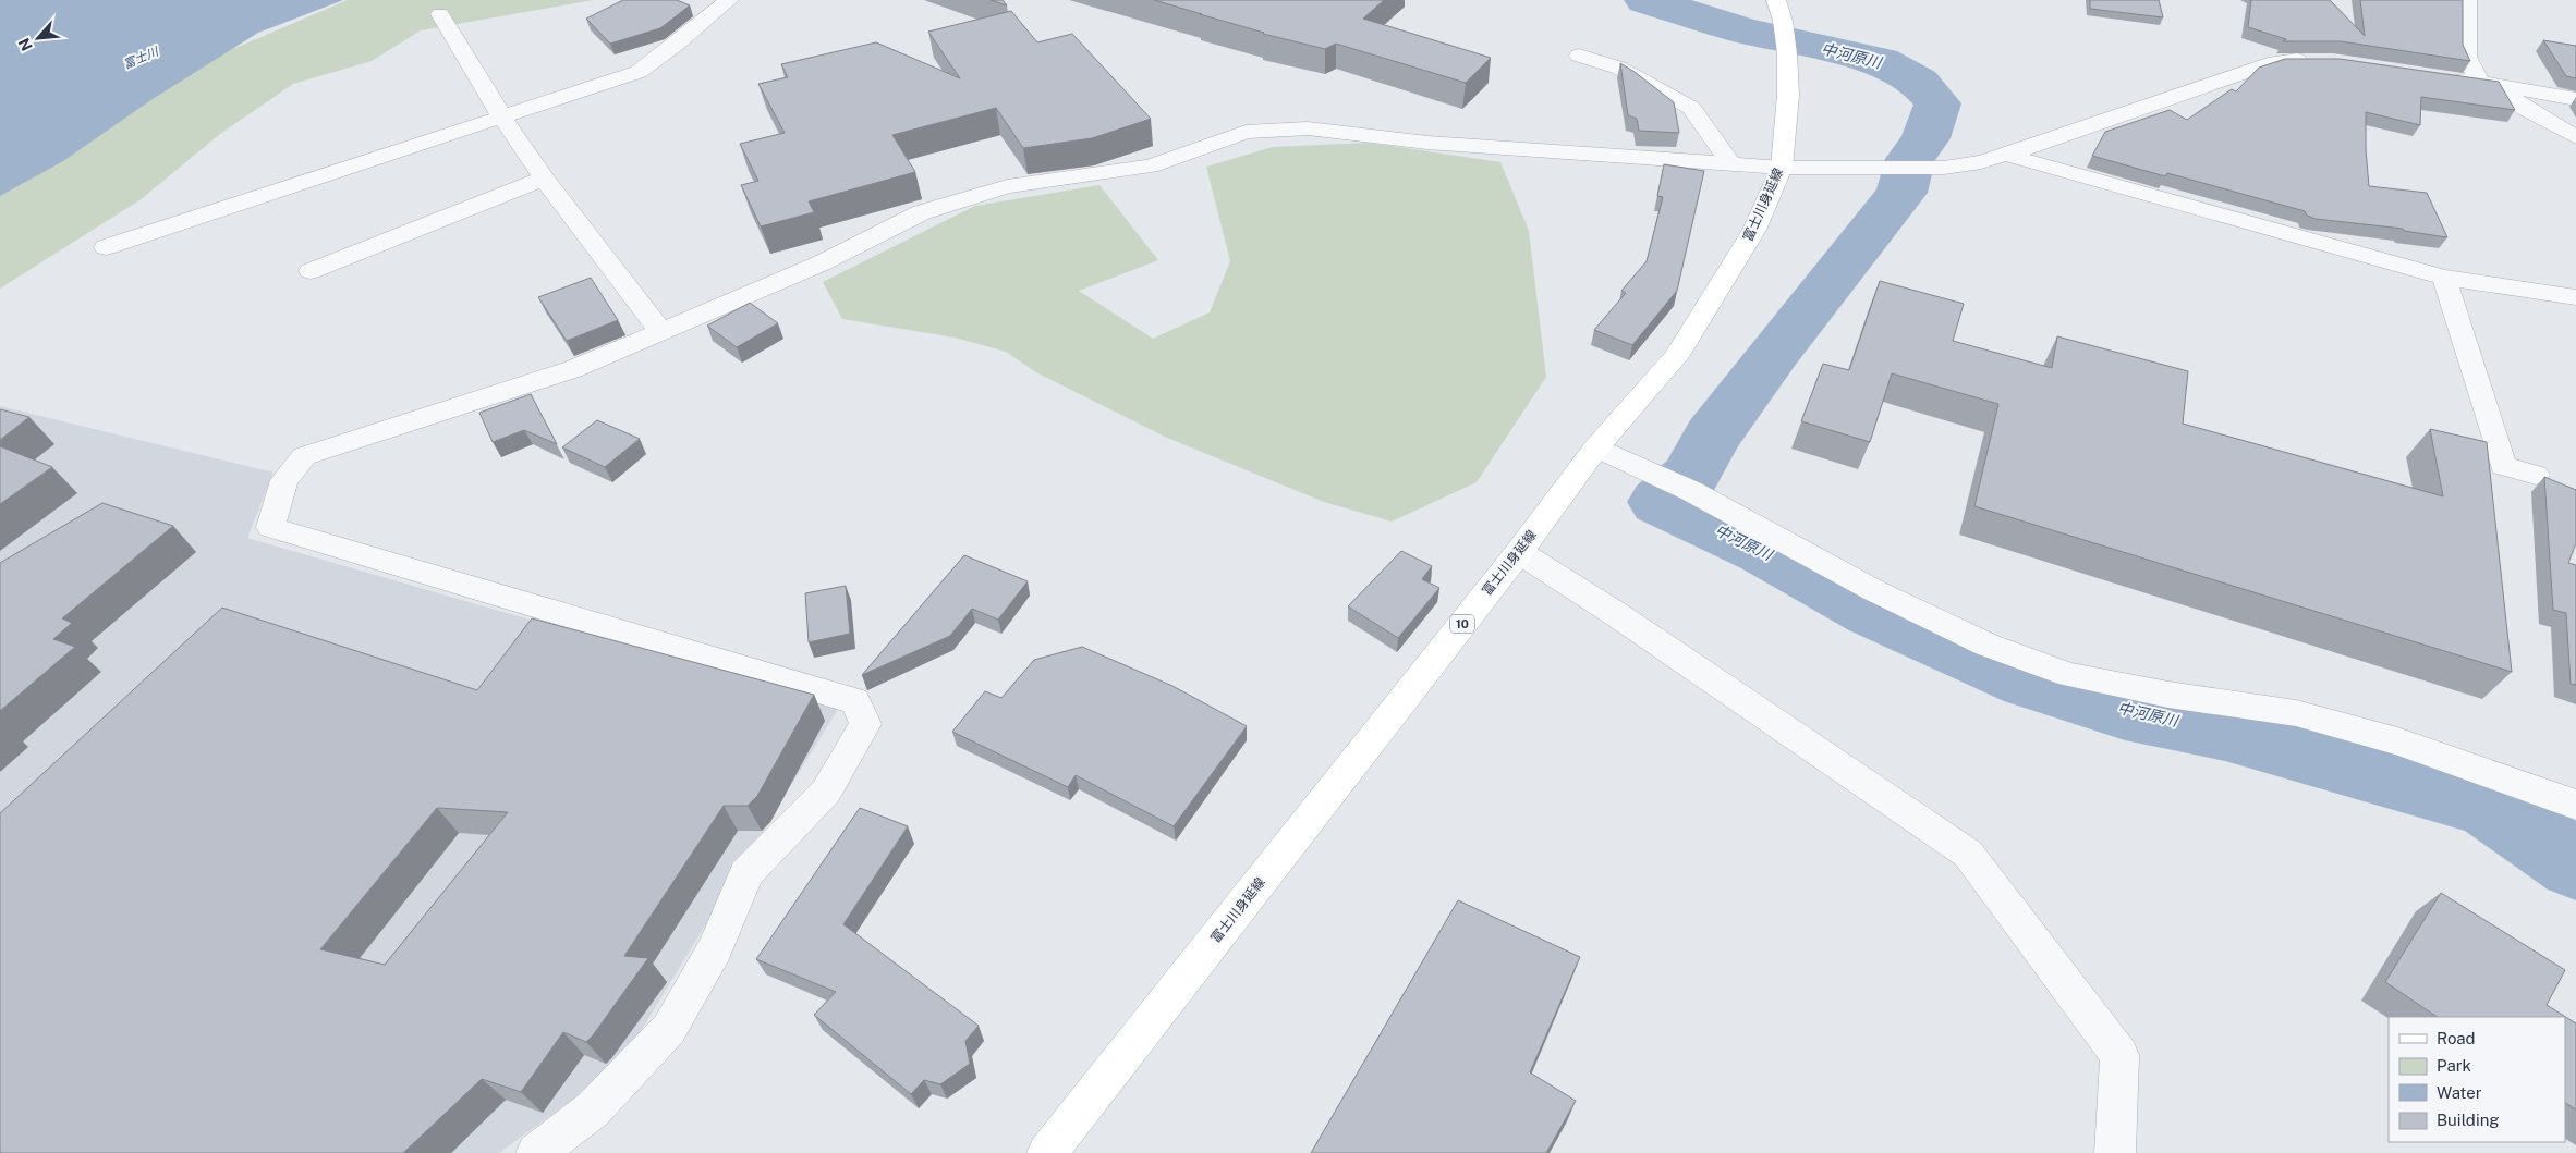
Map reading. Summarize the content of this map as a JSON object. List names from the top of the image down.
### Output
{
  "streets": {
    "main road": ["富士川身延線", "10"]
  },
  "water": ["中河原川", "富士川"],
  "legend": [
    "Road",
    "Park",
    "Water",
    "Building"
  ],
  "north": "bottom left"
}
